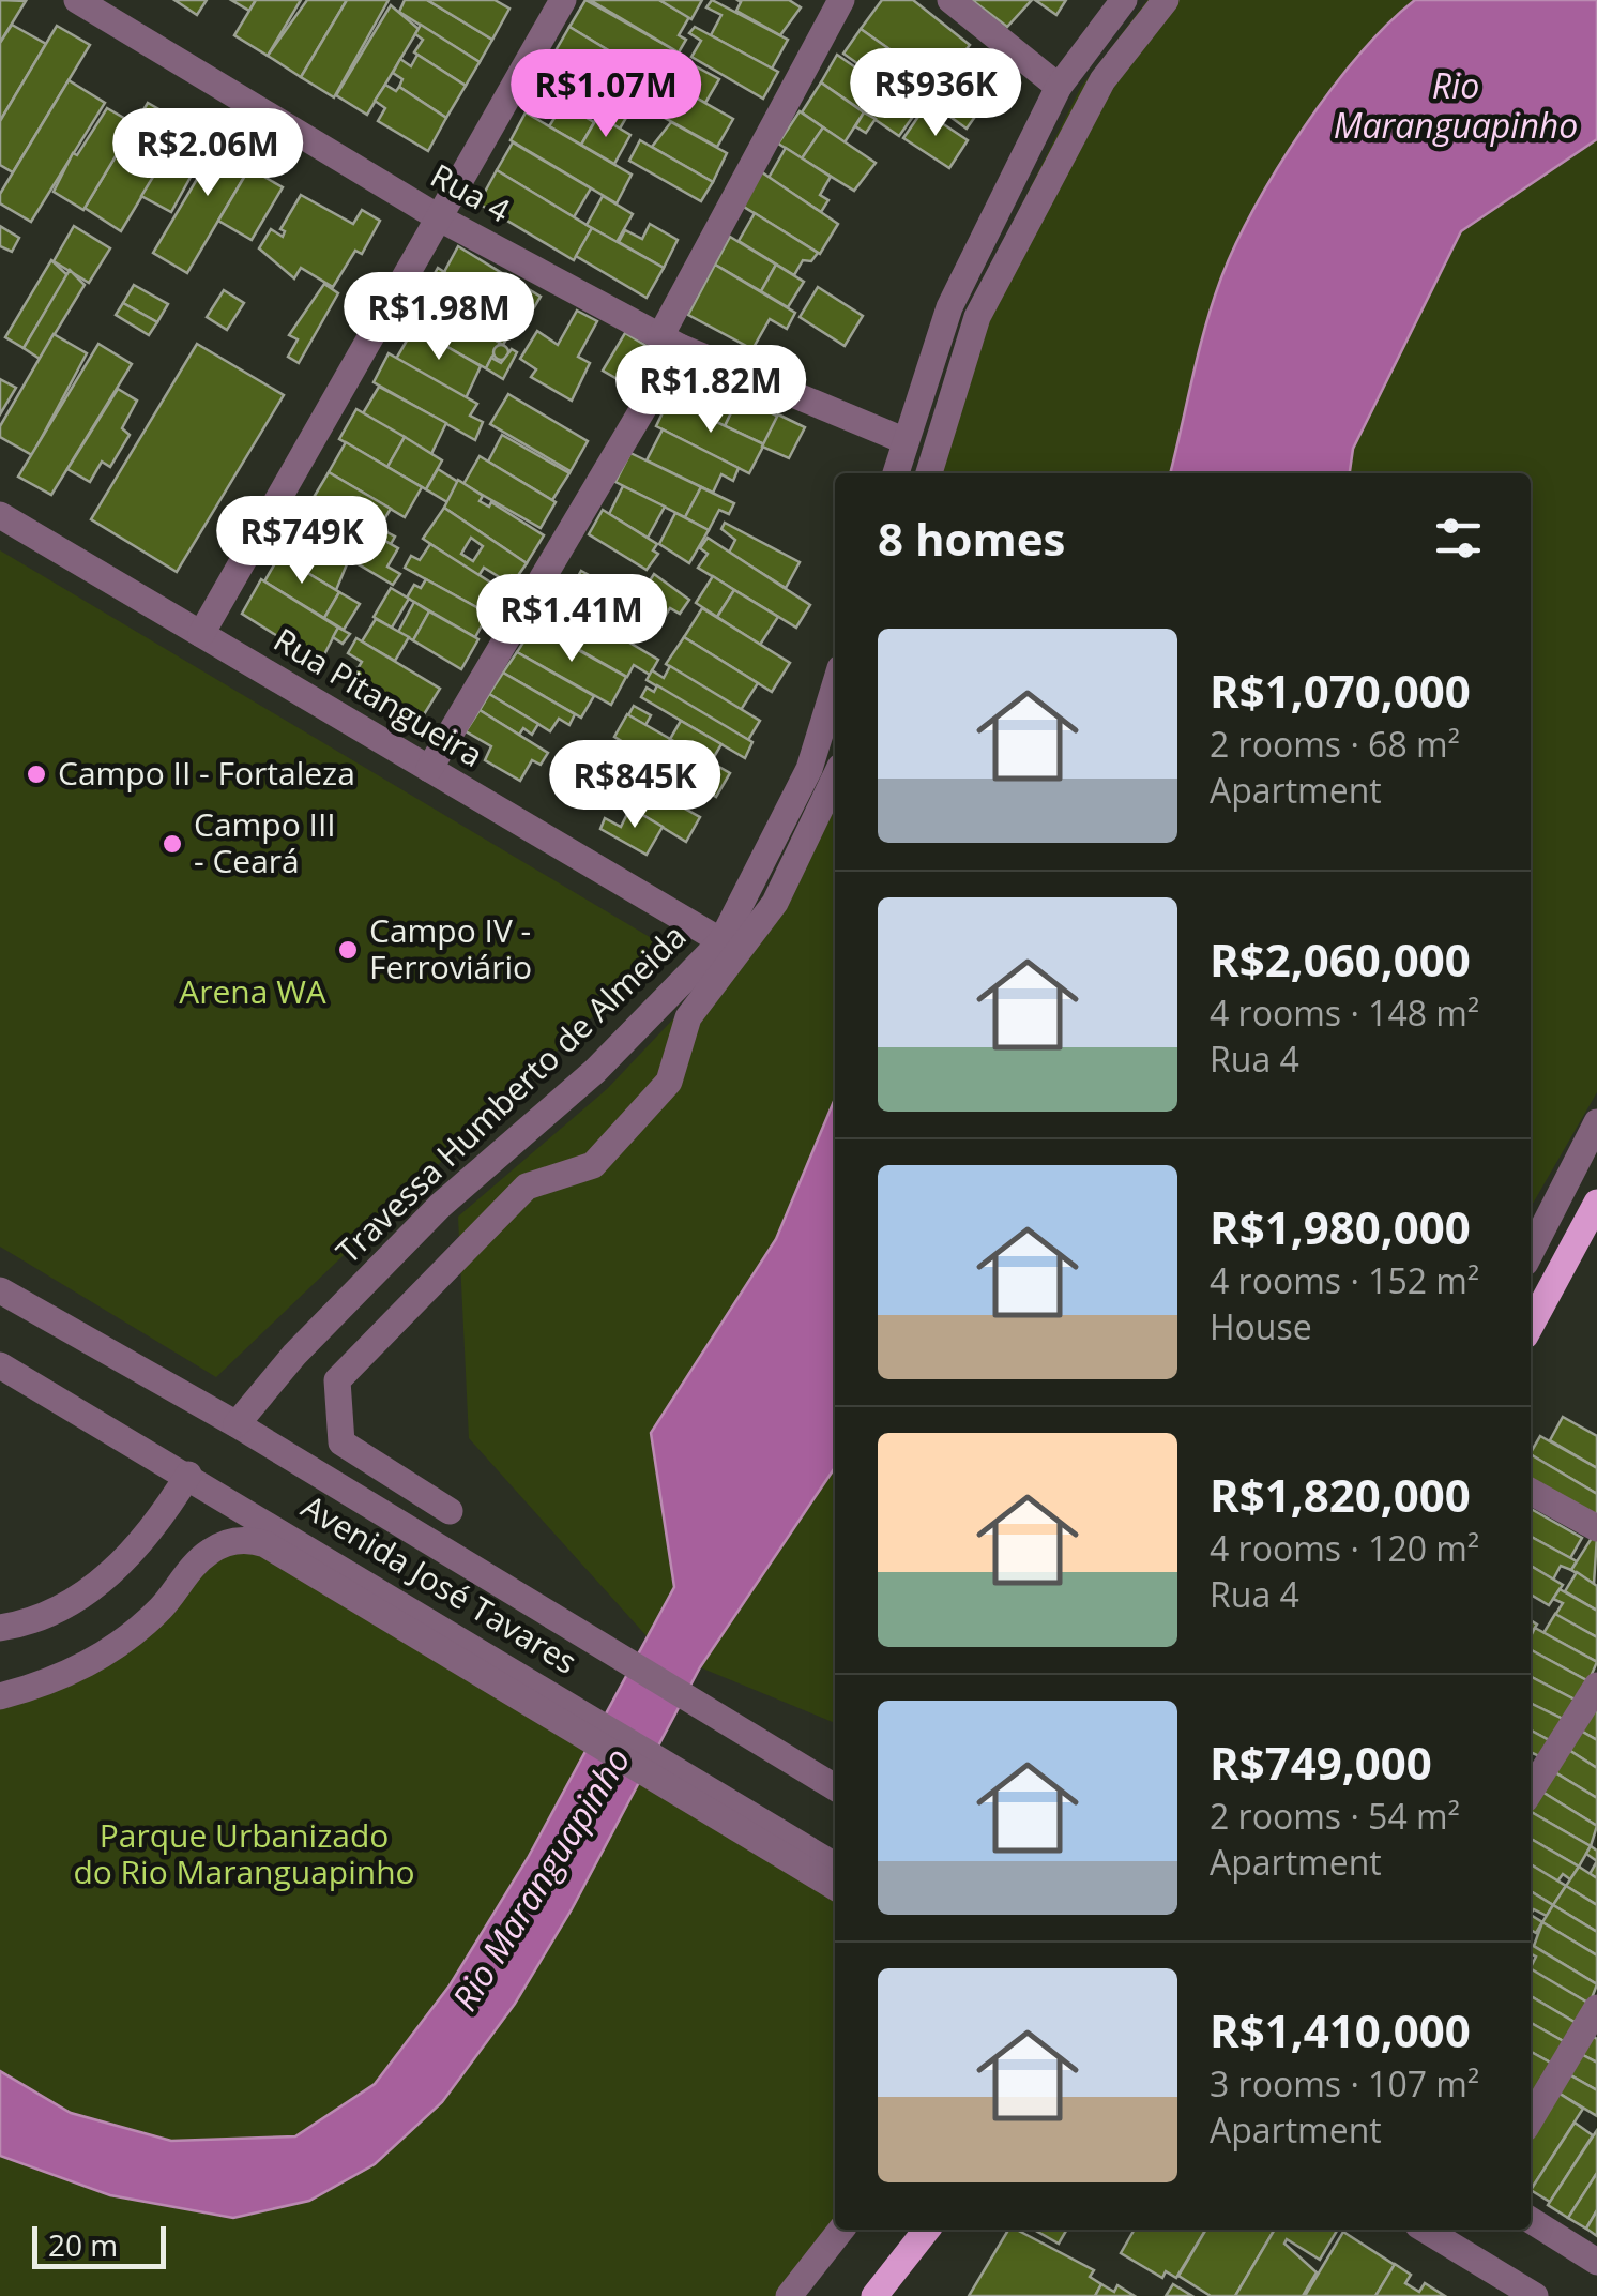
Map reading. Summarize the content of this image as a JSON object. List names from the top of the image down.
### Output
{
  "streets": {
    "street": [
      "Rua 4",
      "Rua Pitangueira",
      "Travessa Humberto de Almeida",
      "Avenida José Tavares"
    ]
  },
  "crossings": [
    ["Rua Pitangueira", "Travessa Humberto de Almeida"],
    ["Travessa Humberto de Almeida", "Avenida José Tavares"]
  ],
  "water": ["Rio Maranguapinho"],
  "parks": ["Arena WA", "Parque Urbanizado do Rio Maranguapinho"],
  "places": ["Campo II - Fortaleza", "Campo III - Ceará", "Campo IV - Ferroviário"],
  "scale_bar": "20 m",
  "page": {
    "price": [
      "R$936K",
      "R$1.07M",
      "R$2.06M",
      "R$1.98M",
      "R$1.82M",
      "R$749K",
      "R$1.41M",
      "R$845K"
    ],
    "heading": "8 homes",
    "list": [
      {
        "name": "R$1,070,000",
        "note": "2 rooms · 68 m² · Apartment"
      },
      {
        "name": "R$2,060,000",
        "note": "4 rooms · 148 m² · Rua 4"
      },
      {
        "name": "R$1,980,000",
        "note": "4 rooms · 152 m² · House"
      },
      {
        "name": "R$1,820,000",
        "note": "4 rooms · 120 m² · Rua 4"
      },
      {
        "name": "R$749,000",
        "note": "2 rooms · 54 m² · Apartment"
      },
      {
        "name": "R$1,410,000",
        "note": "3 rooms · 107 m² · Apartment"
      }
    ],
    "scale": "20 m"
  }
}
